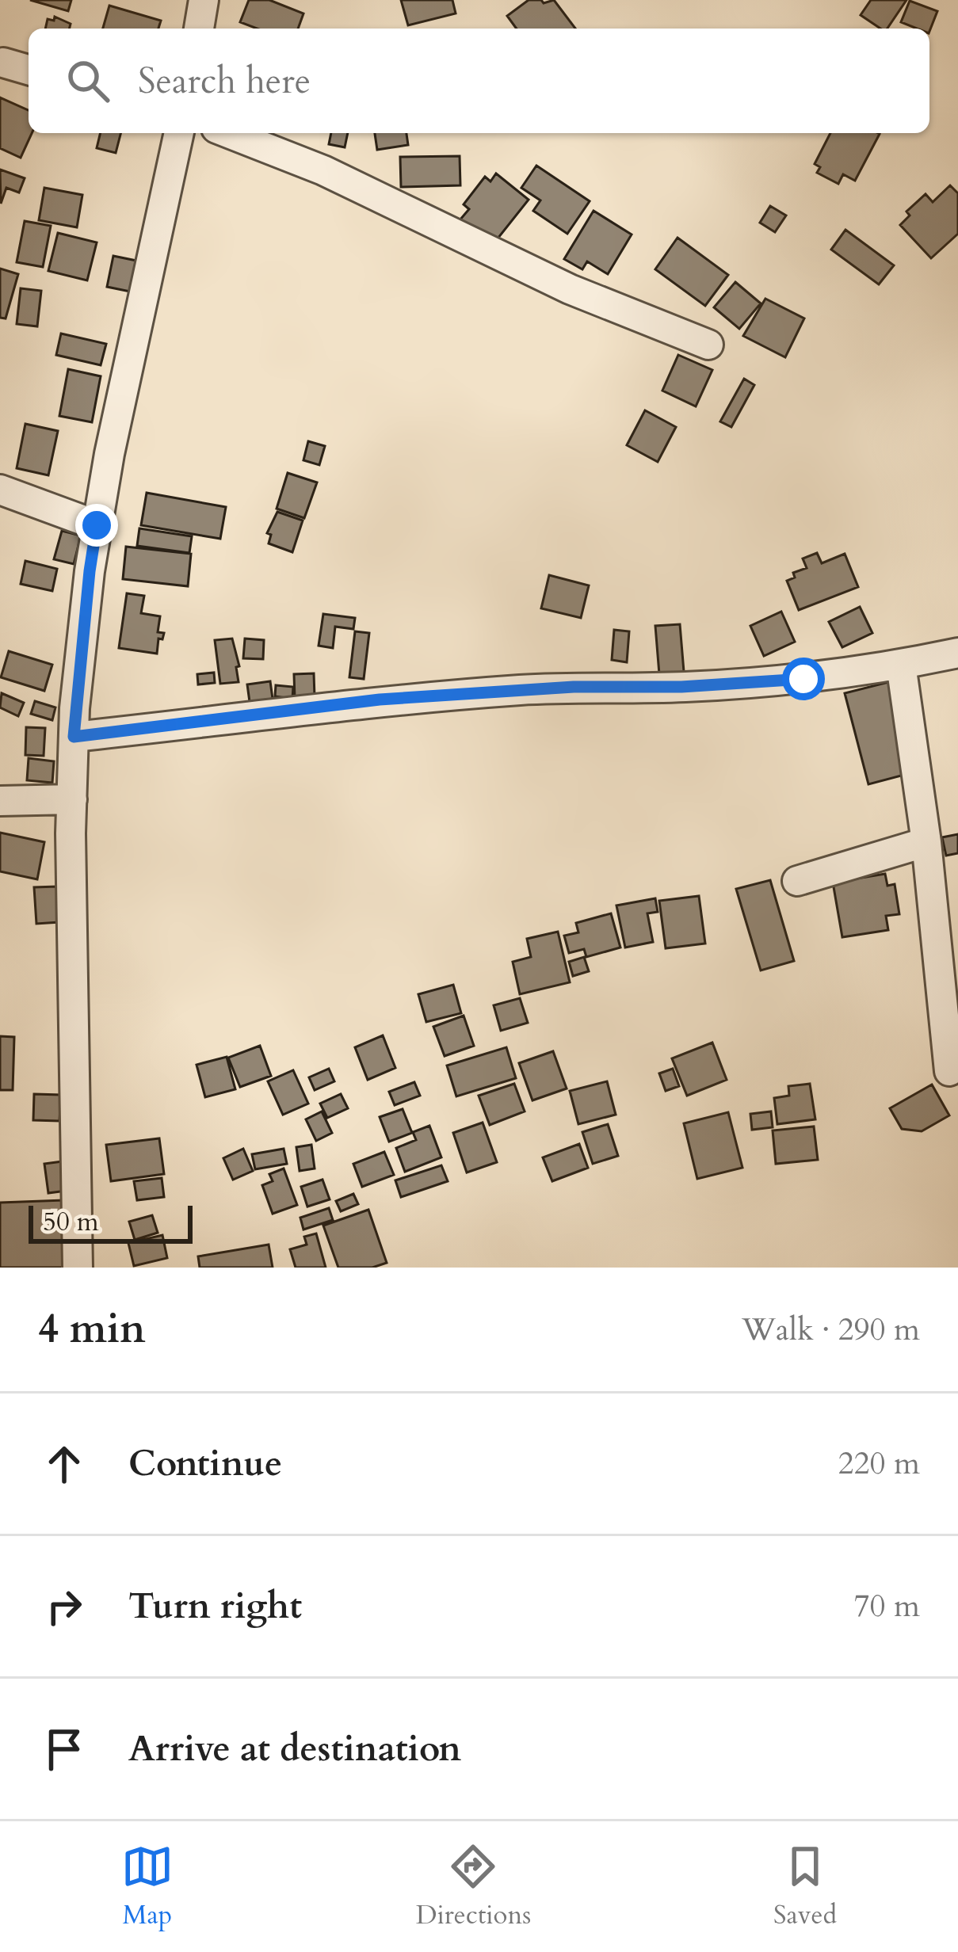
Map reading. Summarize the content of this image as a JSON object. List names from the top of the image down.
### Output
{
  "scale_bar": "50 m",
  "page": {
    "search": "Search here",
    "scale": "50 m",
    "heading": ["4 min", "Walk · 290 m"],
    "list": [
      ["Continue", "220 m"],
      ["Turn right", "70 m"],
      "Arrive at destination"
    ],
    "nav": ["Map", "Directions", "Saved"]
  }
}
